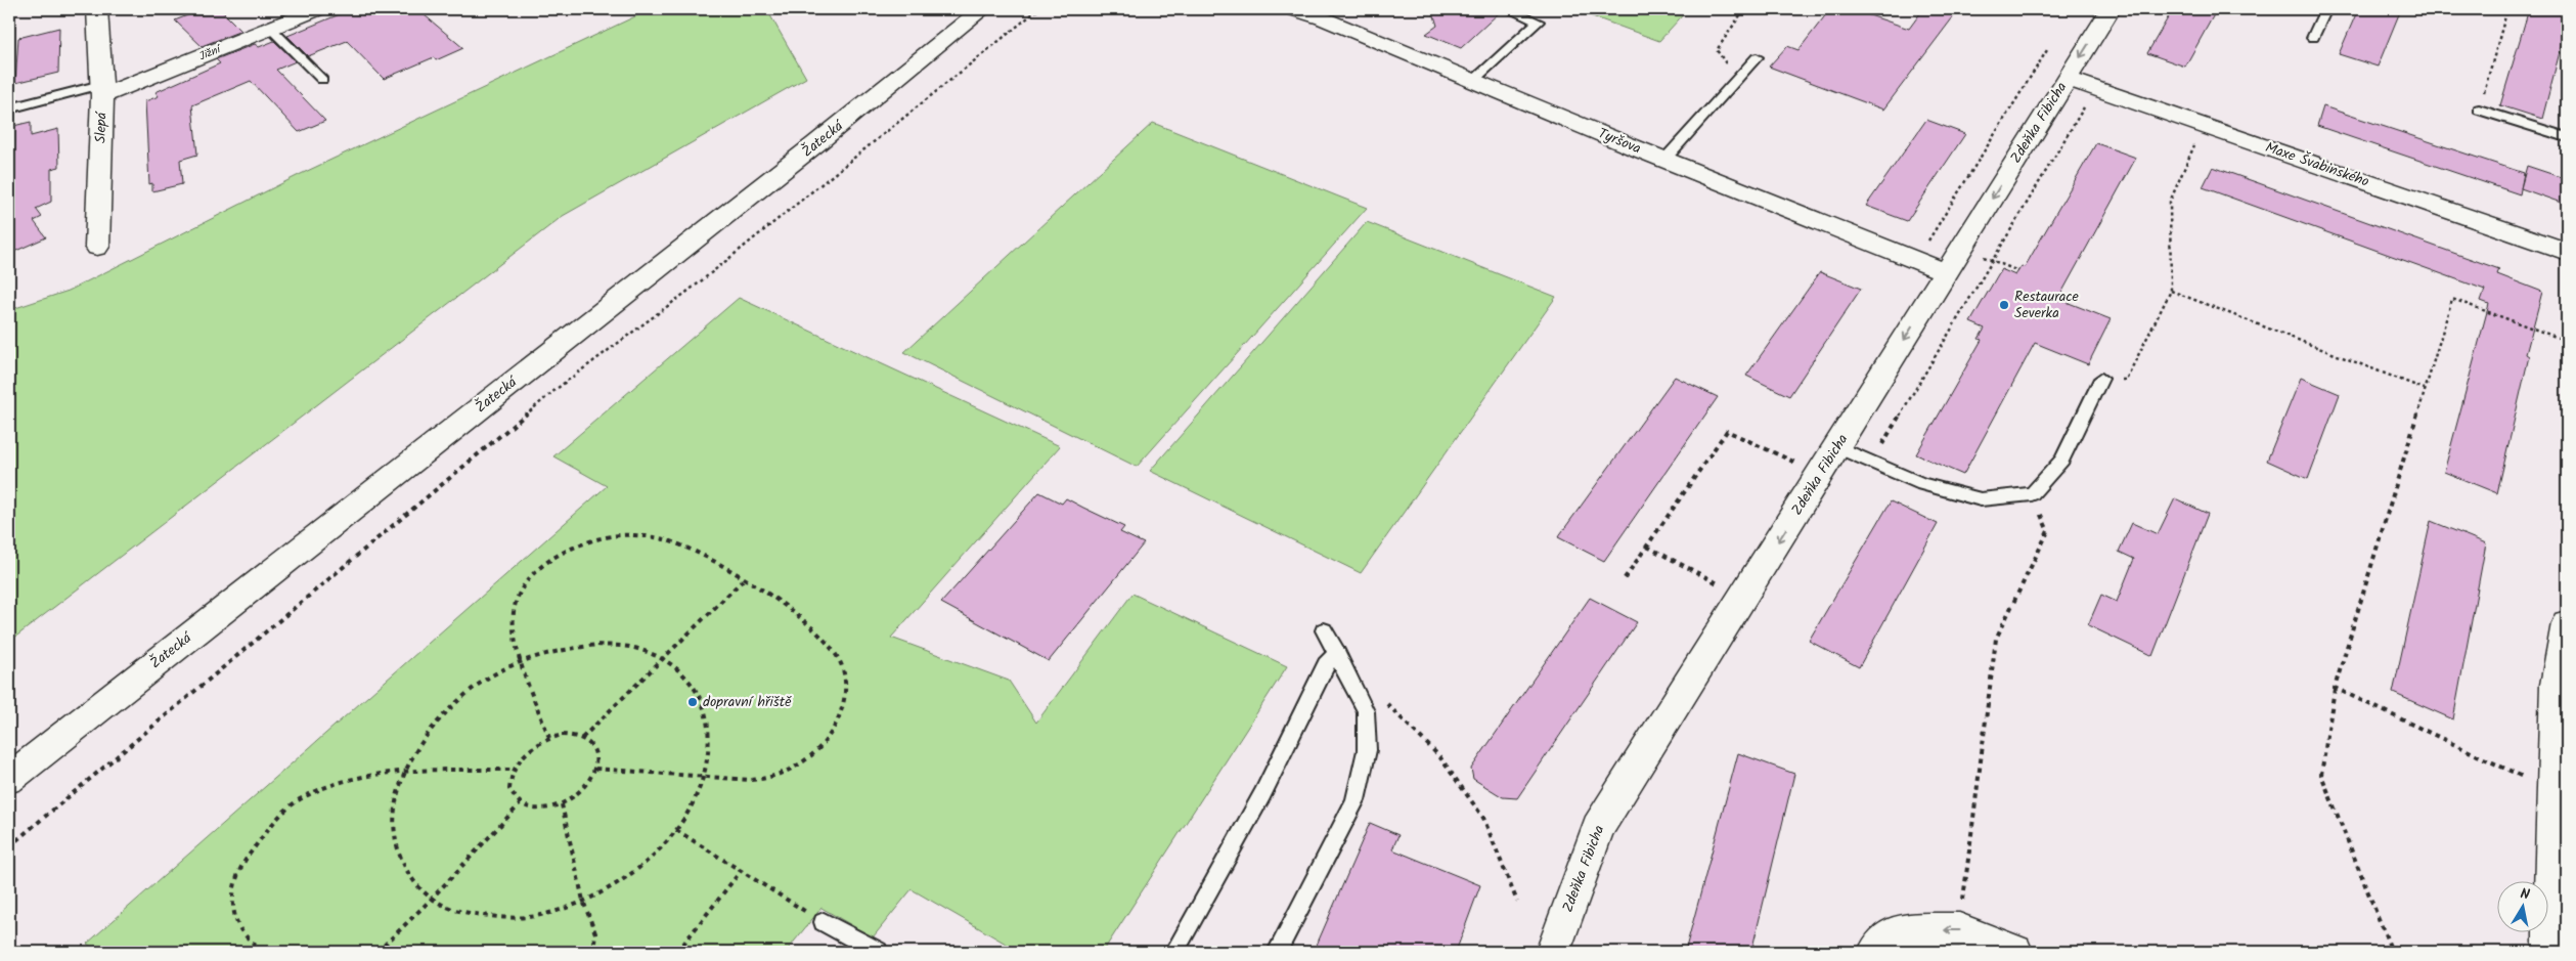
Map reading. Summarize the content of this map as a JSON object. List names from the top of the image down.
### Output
{
  "streets": {
    "street": [
      "Jižní",
      "Zdeňka Fibicha",
      "Slepá",
      "Žatecká",
      "Tyršova",
      "Maxe Švabinského"
    ]
  },
  "crossings": [
    ["Jižní", "Slepá"],
    ["Zdeňka Fibicha", "Tyršova"],
    ["Zdeňka Fibicha", "Maxe Švabinského"]
  ],
  "one_way": ["Zdeňka Fibicha"],
  "places": ["Restaurace Severka", "dopravní hřiště"],
  "north": "top"
}
